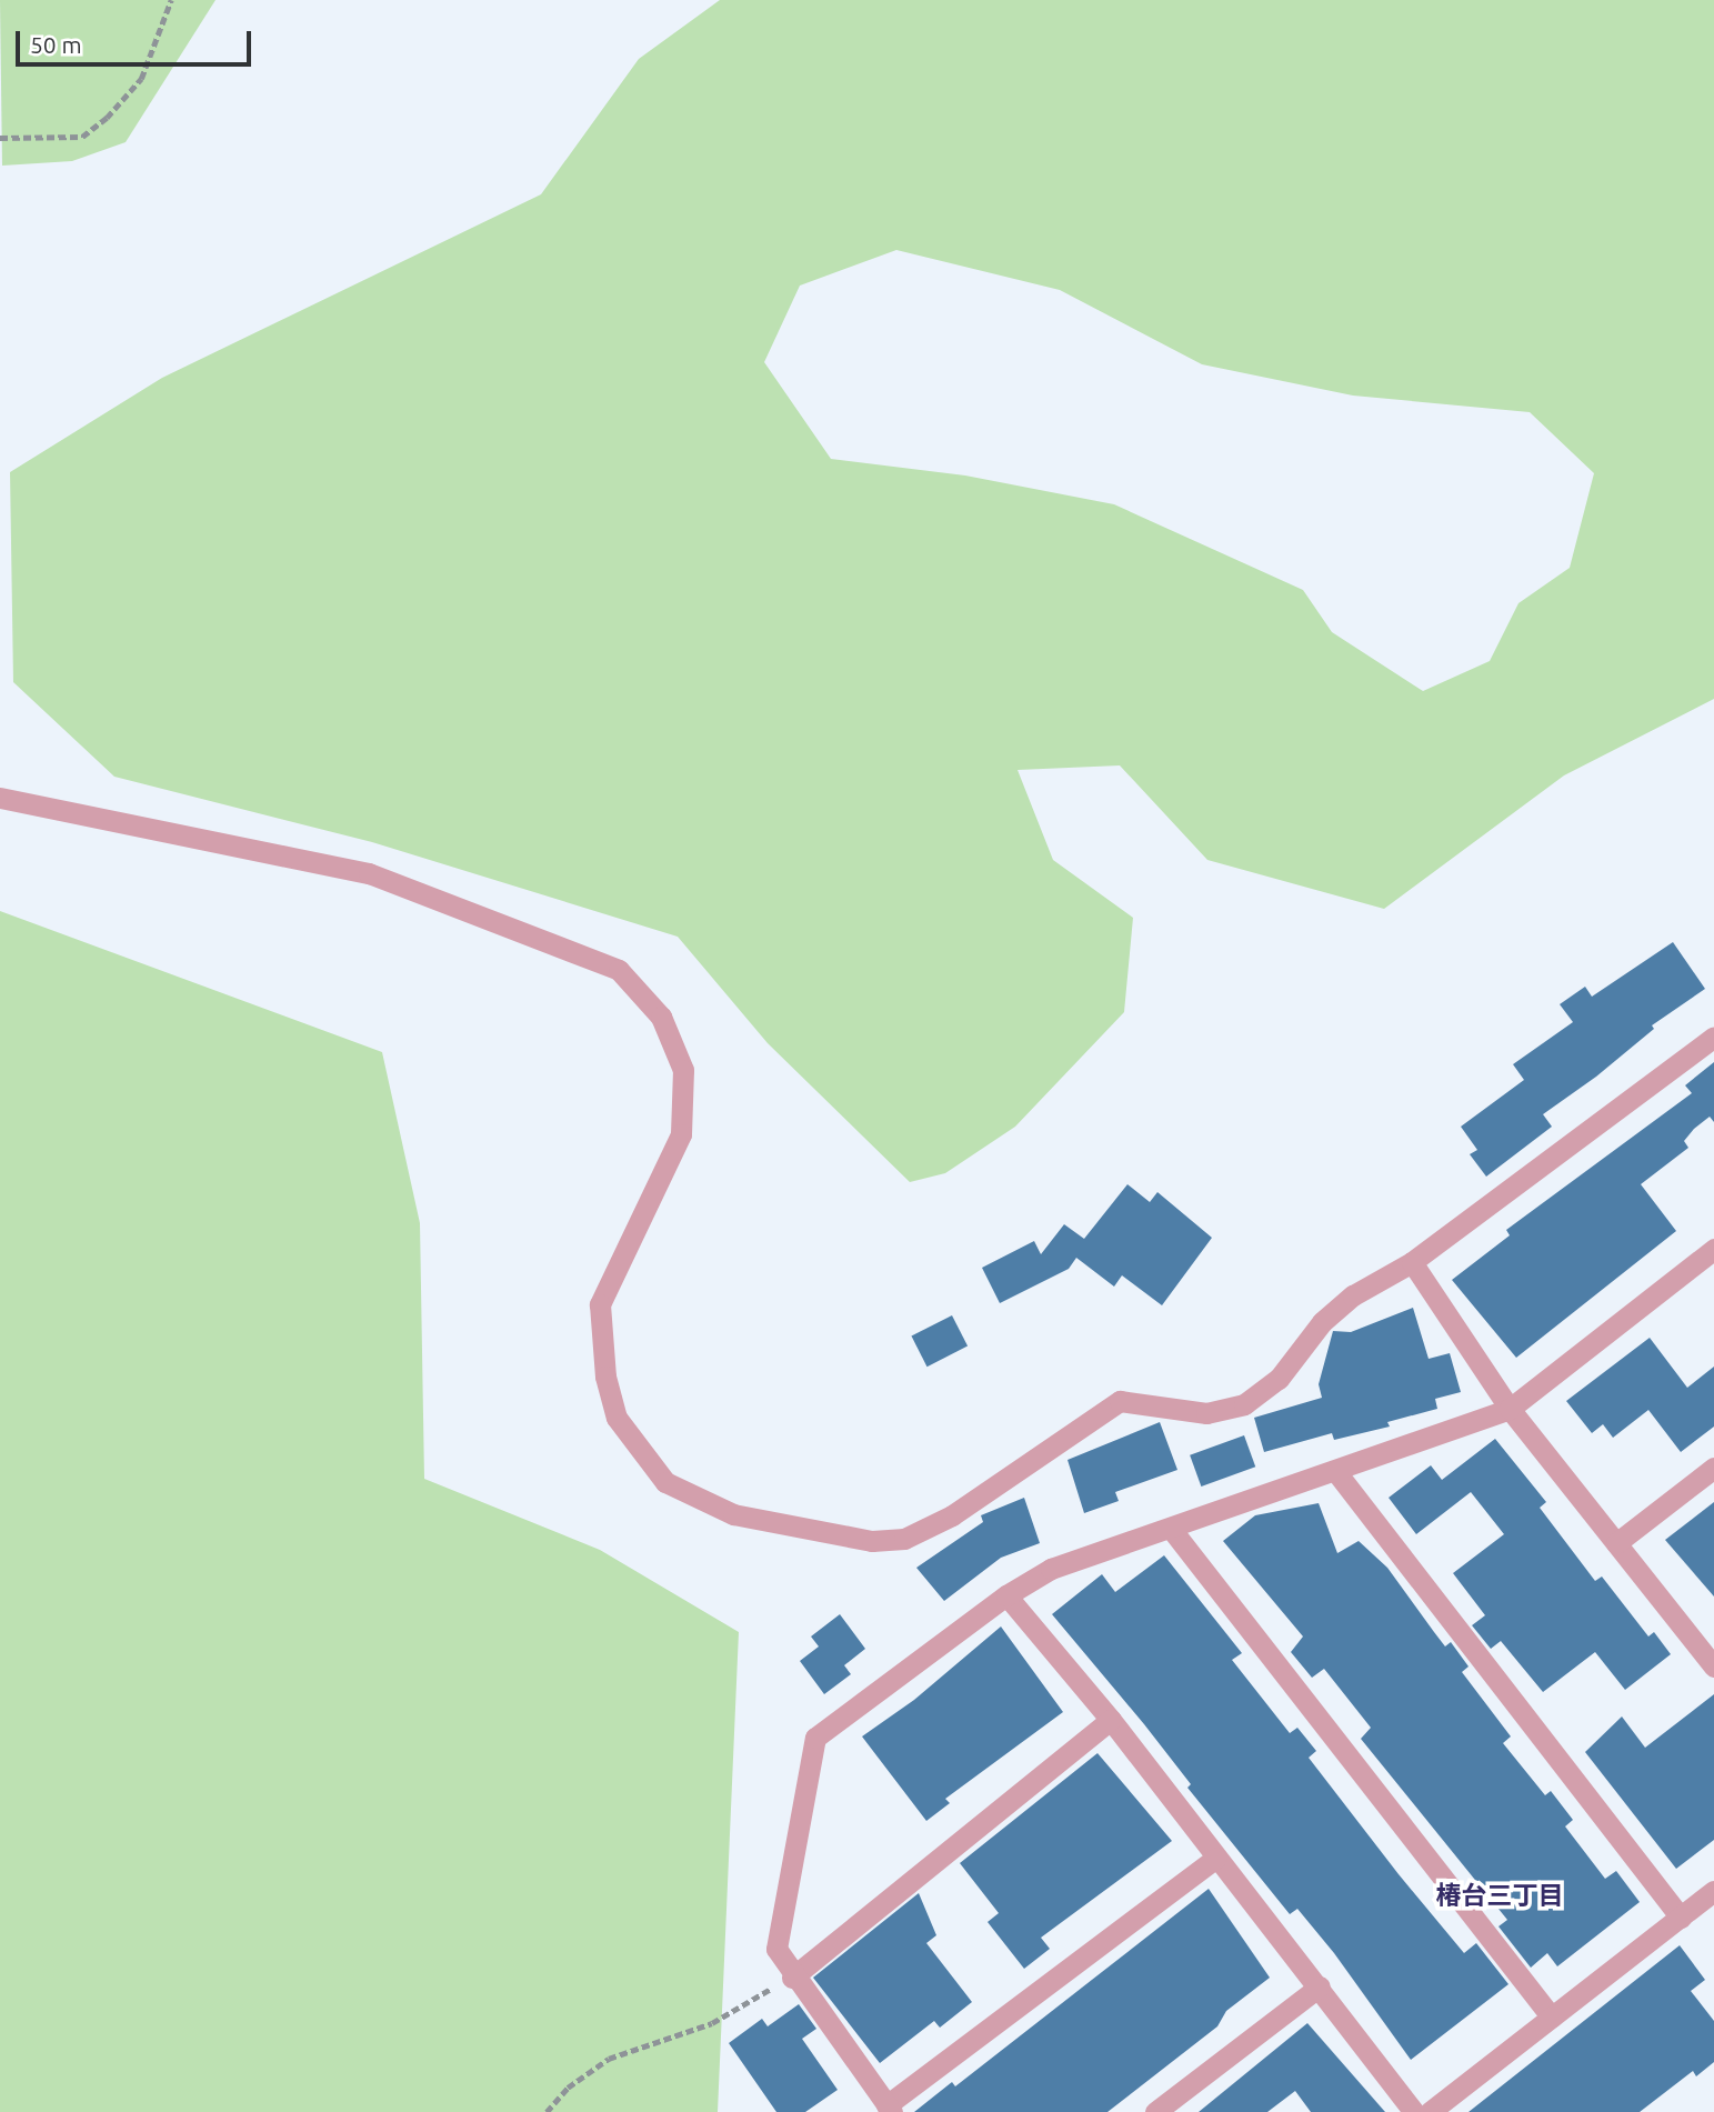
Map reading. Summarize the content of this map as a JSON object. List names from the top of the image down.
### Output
{
  "districts": ["椿台三丁目"],
  "scale_bar": "50 m"
}
